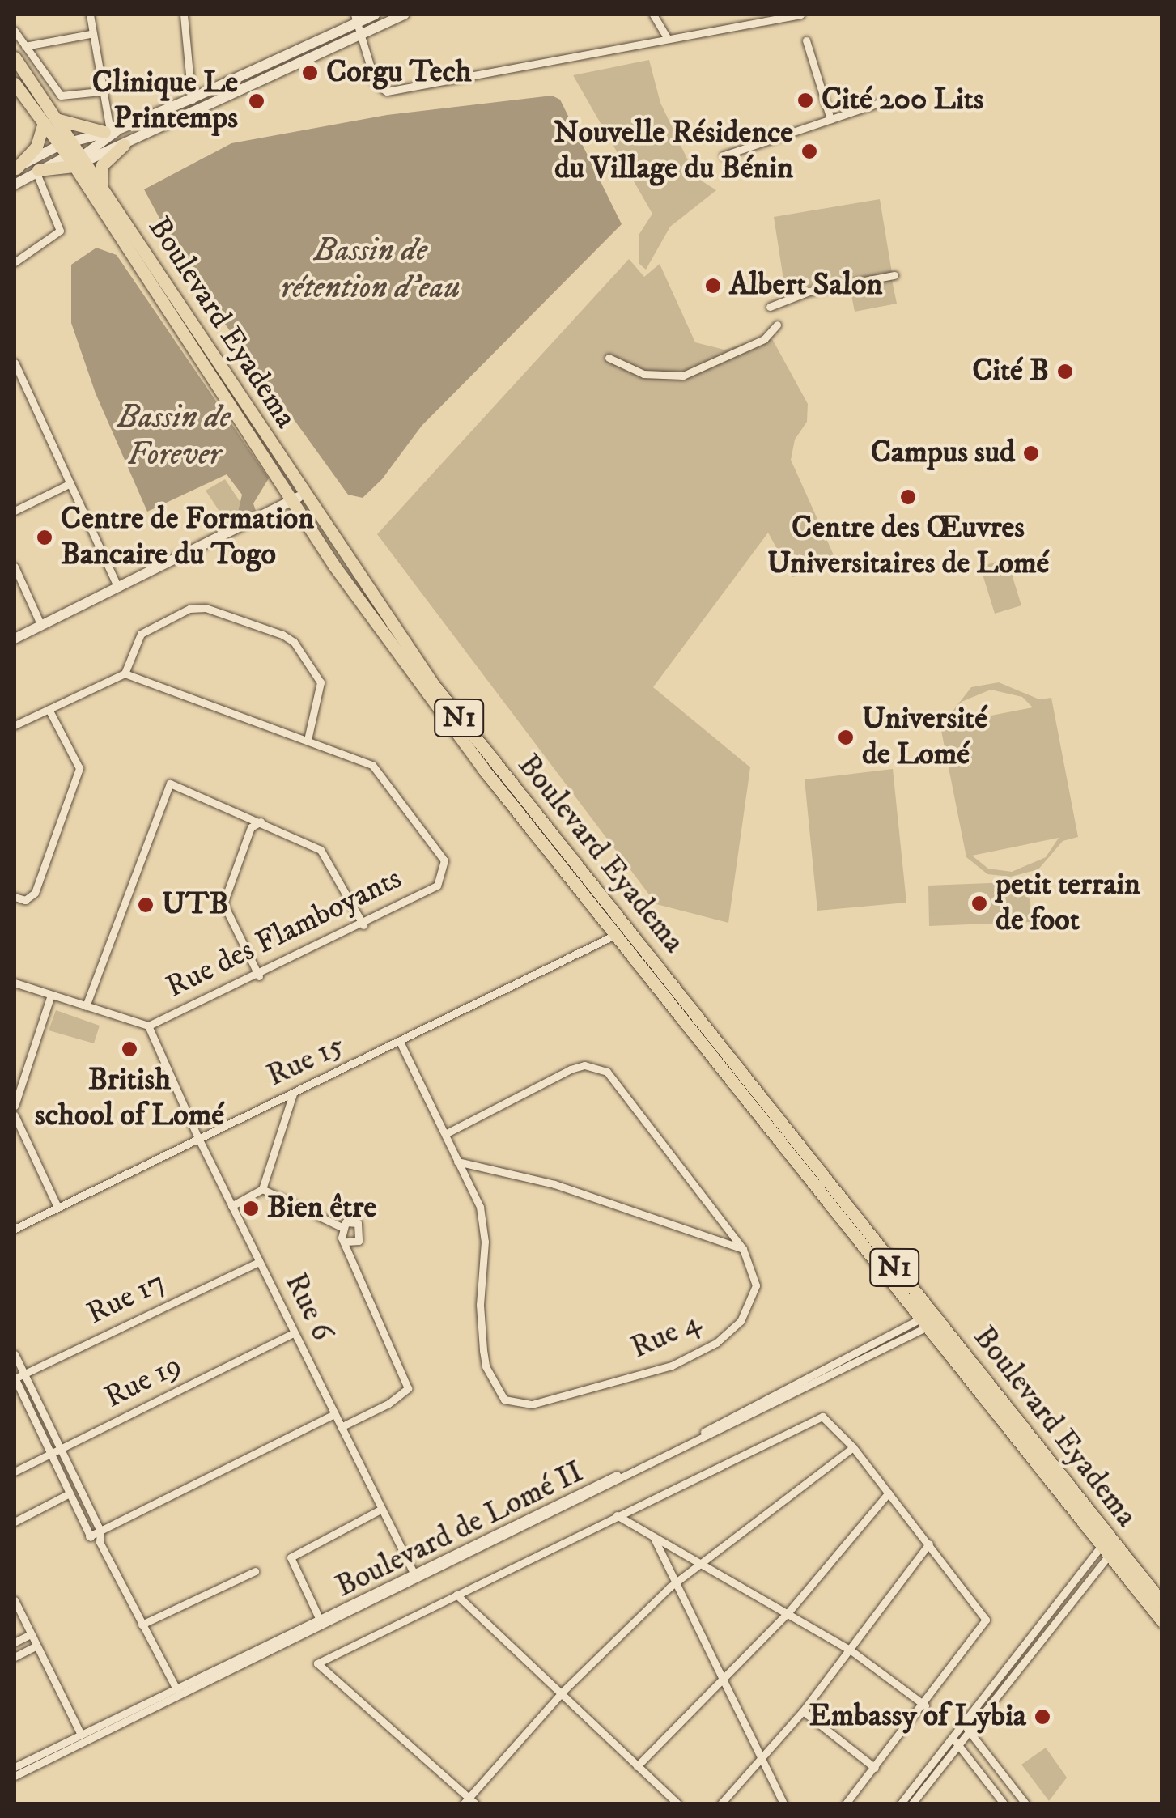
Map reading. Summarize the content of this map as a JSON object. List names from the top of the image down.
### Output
{
  "streets": {
    "highway": ["Boulevard Eyadema", "N1"],
    "street": [
      "Rue des Flamboyants",
      "Rue 15",
      "Rue 17",
      "Rue 6",
      "Rue 4",
      "Rue 19",
      "Boulevard de Lomé II"
    ]
  },
  "crossings": [
    ["Boulevard Eyadema", "N1"],
    ["Boulevard Eyadema", "Rue 15"],
    ["Boulevard Eyadema", "Boulevard de Lomé II"],
    ["N1", "Boulevard de Lomé II"],
    ["Rue des Flamboyants", "Rue 6"],
    ["Rue 15", "Rue 6"],
    ["Rue 15", "Rue 4"],
    ["Rue 17", "Rue 6"],
    ["Rue 6", "Rue 19"],
    ["Rue 6", "Boulevard de Lomé II"]
  ],
  "water": ["Bassin de rétention d'eau", "Bassin de Forever"],
  "places": [
    "Corgu Tech",
    "Cité 200 Lits",
    "Clinique Le Printemps",
    "Nouvelle Résidence du Village du Bénin",
    "Albert Salon",
    "Cité B",
    "Campus sud",
    "Centre des Œuvres Universitaires de Lomé",
    "Centre de Formation Bancaire du Togo",
    "Université de Lomé",
    "petit terrain de foot",
    "UTB",
    "British school of Lomé",
    "Bien être",
    "Embassy of Lybia"
  ]
}
